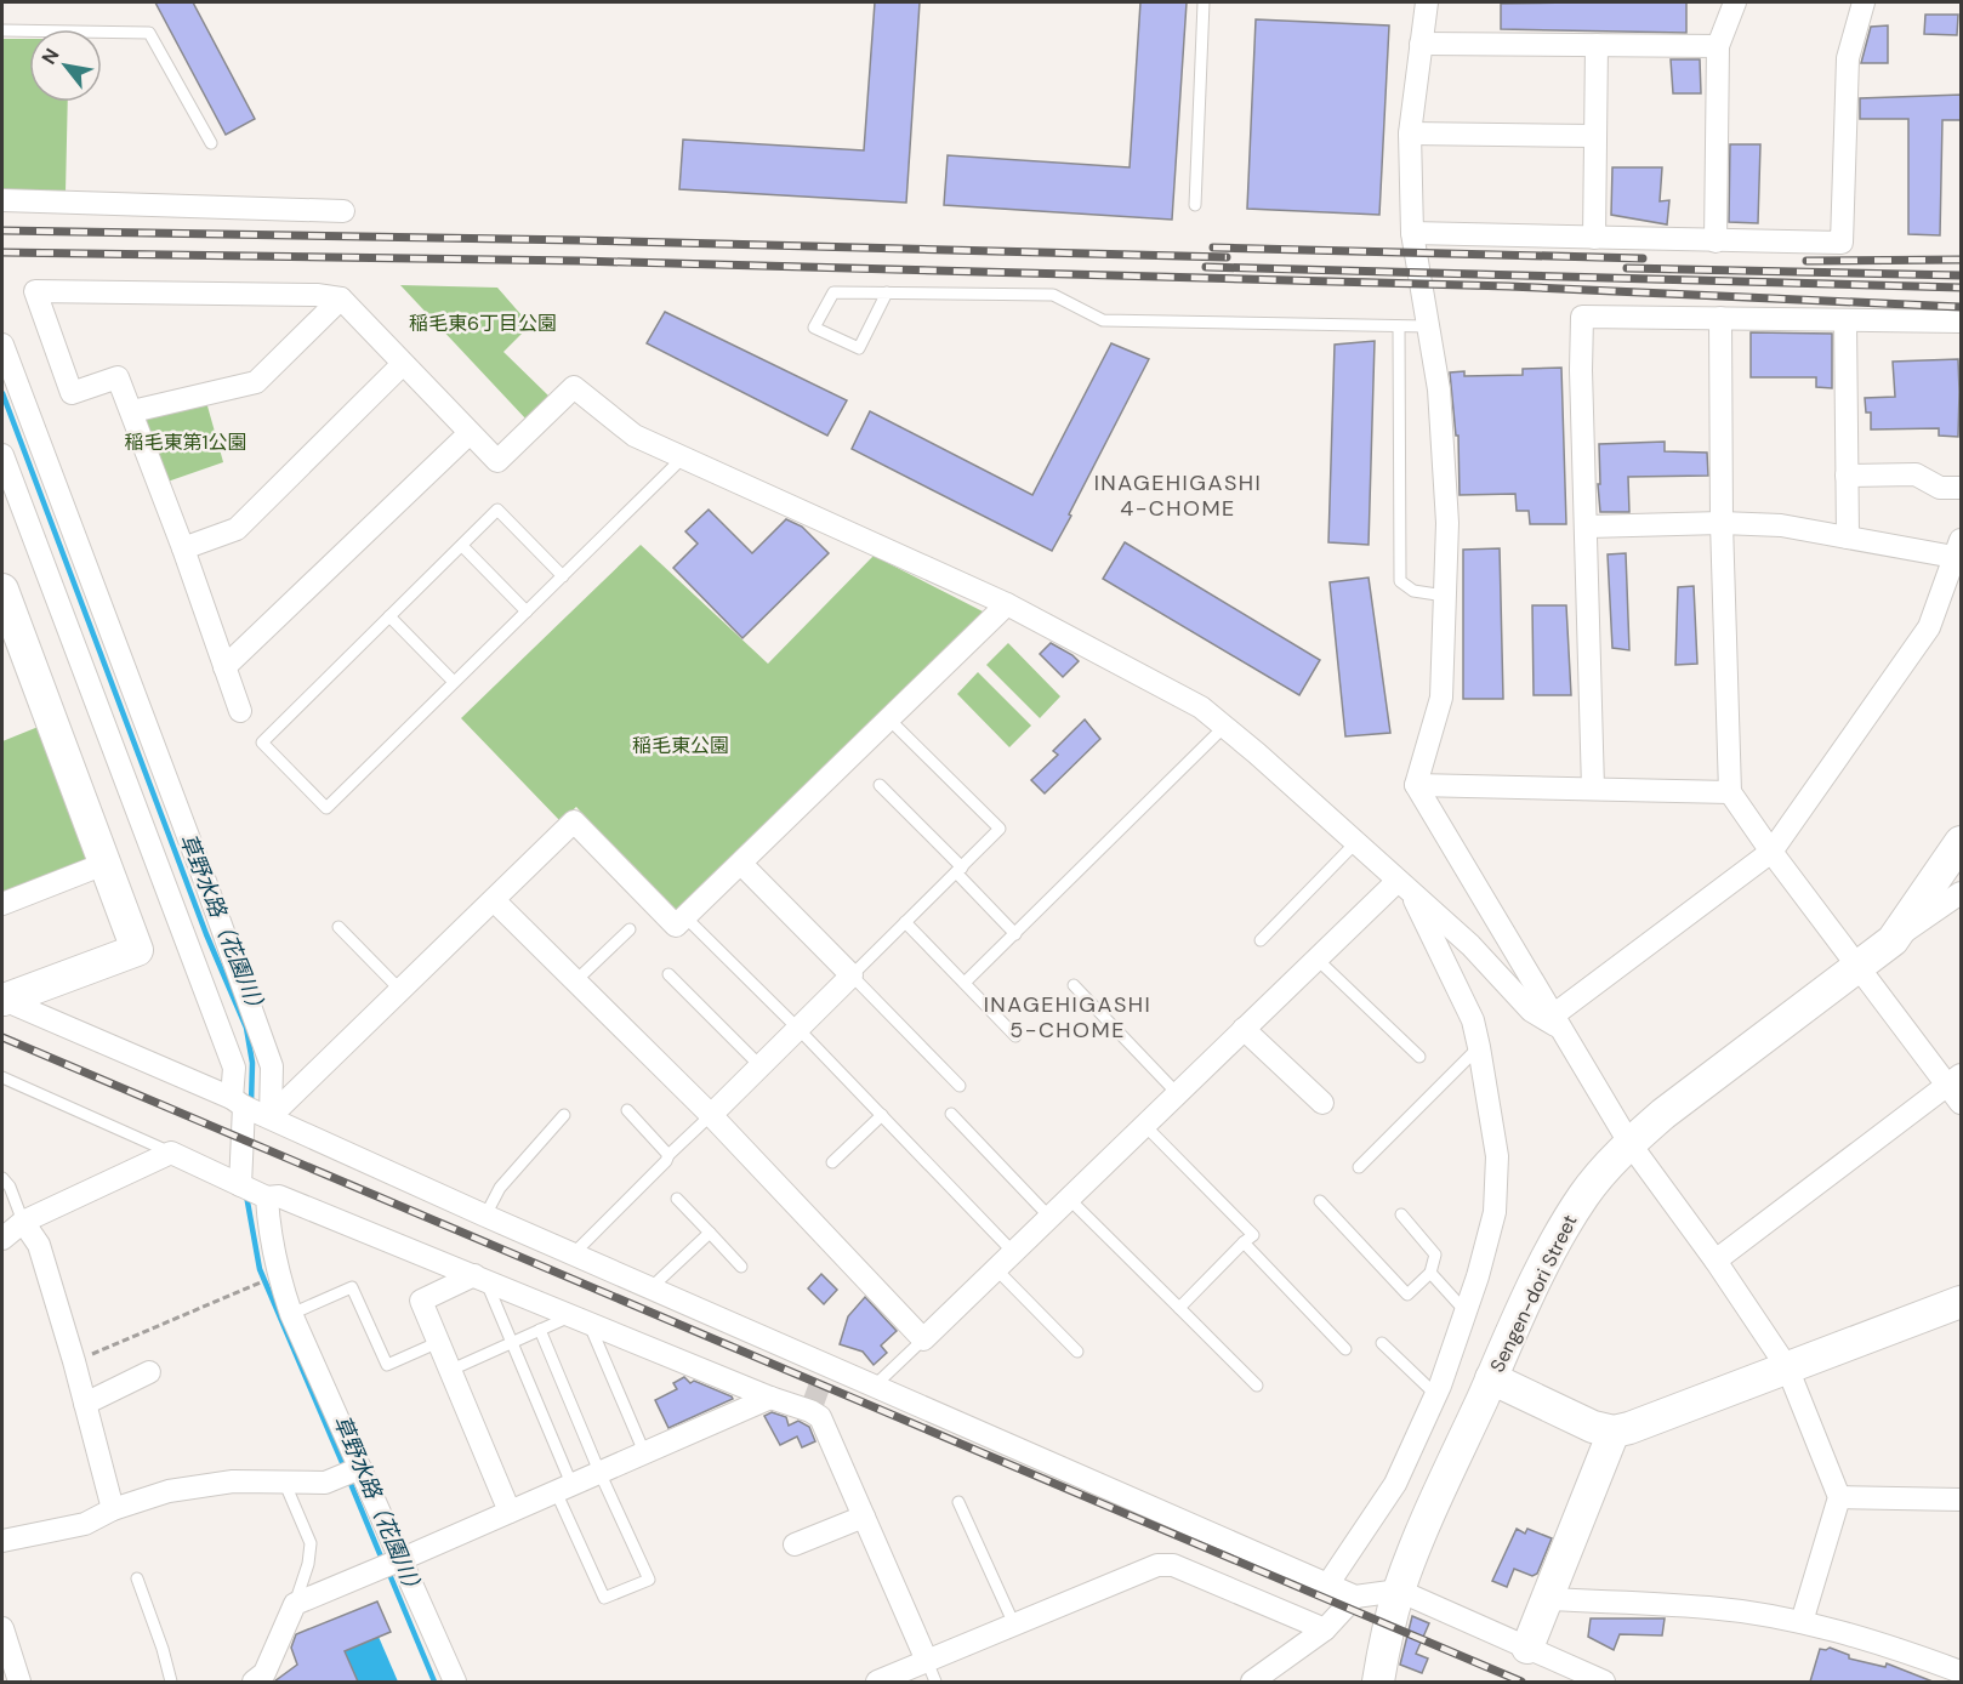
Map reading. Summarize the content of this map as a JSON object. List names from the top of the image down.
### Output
{
  "streets": {
    "street": ["Sengen-dori Street"]
  },
  "districts": ["INAGEHIGASHI 4-CHOME", "INAGEHIGASHI 5-CHOME"],
  "water": ["草野水路（花園川）"],
  "parks": ["稲毛東6丁目公園", "稲毛東第1公園", "稲毛東公園"],
  "north": "top left"
}
